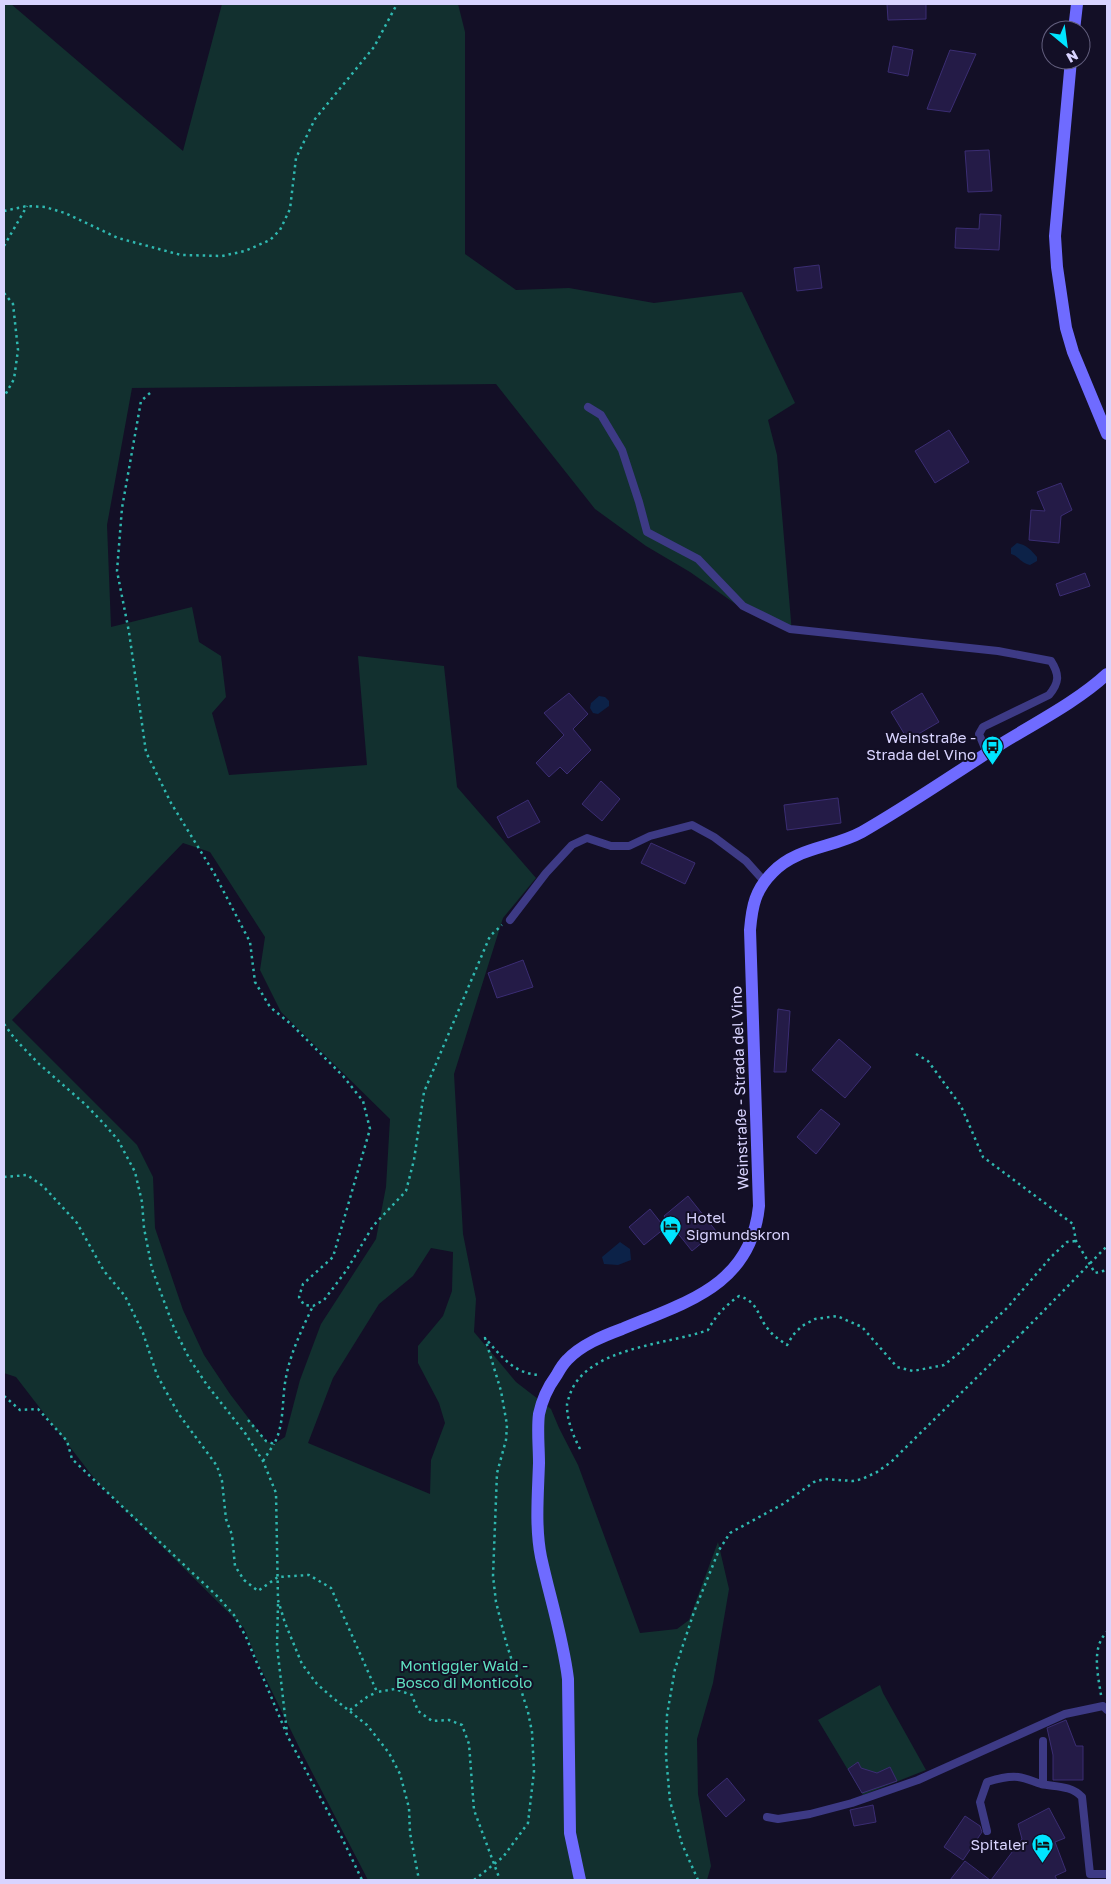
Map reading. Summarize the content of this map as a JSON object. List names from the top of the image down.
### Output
{
  "streets": {
    "main road": ["Weinstraße - Strada del Vino"]
  },
  "parks": ["Montiggler Wald - Bosco di Monticolo"],
  "places": {
    "bus stop": ["Weinstraße - Strada del Vino"],
    "hotel": ["Hotel Sigmundskron", "Spitaler"]
  },
  "north": "bottom right"
}
